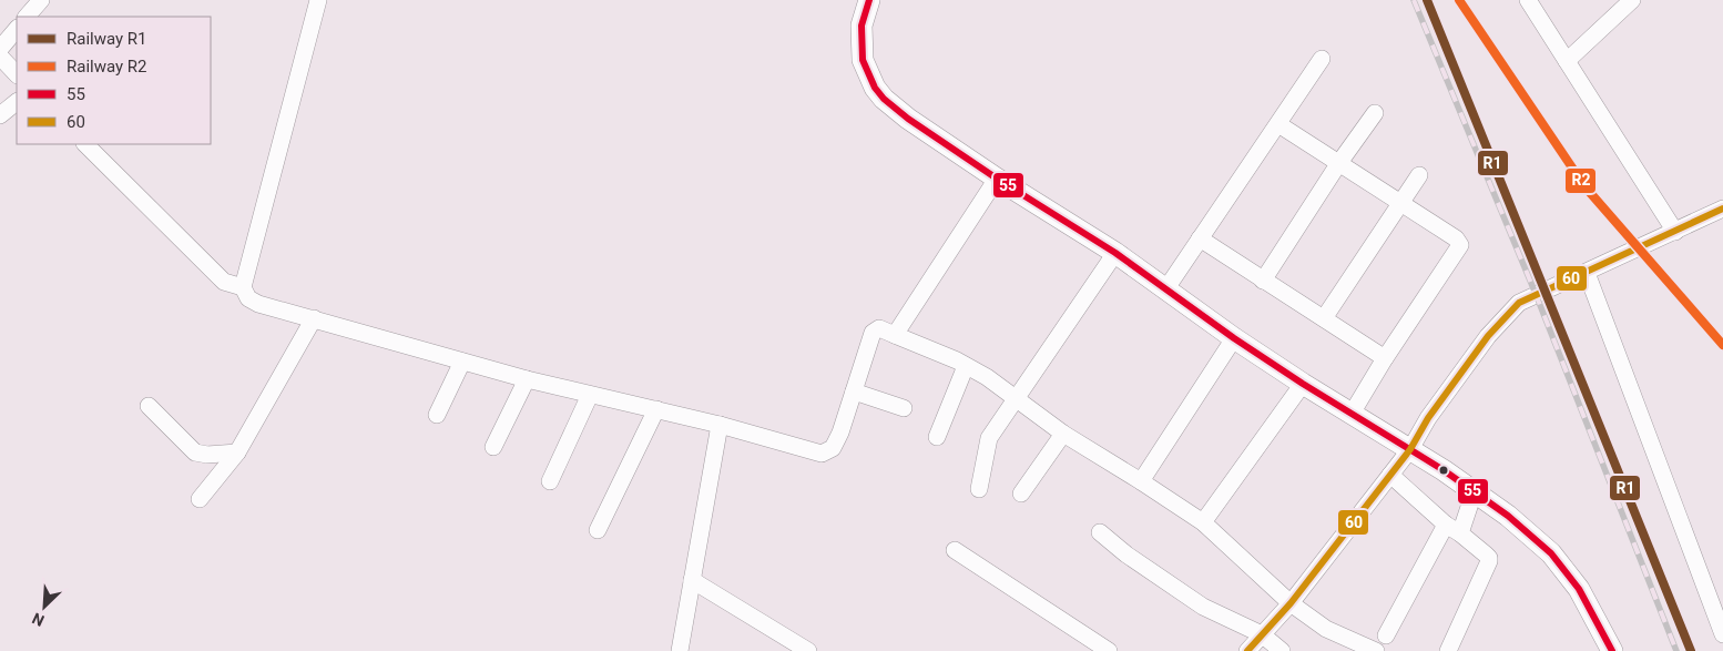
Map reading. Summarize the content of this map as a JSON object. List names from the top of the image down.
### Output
{
  "lines": [
    "rail line R1",
    "rail line R2",
    "transit line 55",
    "transit line 60"
  ],
  "legend": [
    "Railway R1",
    "Railway R2",
    "55",
    "60"
  ],
  "north": "bottom left"
}
